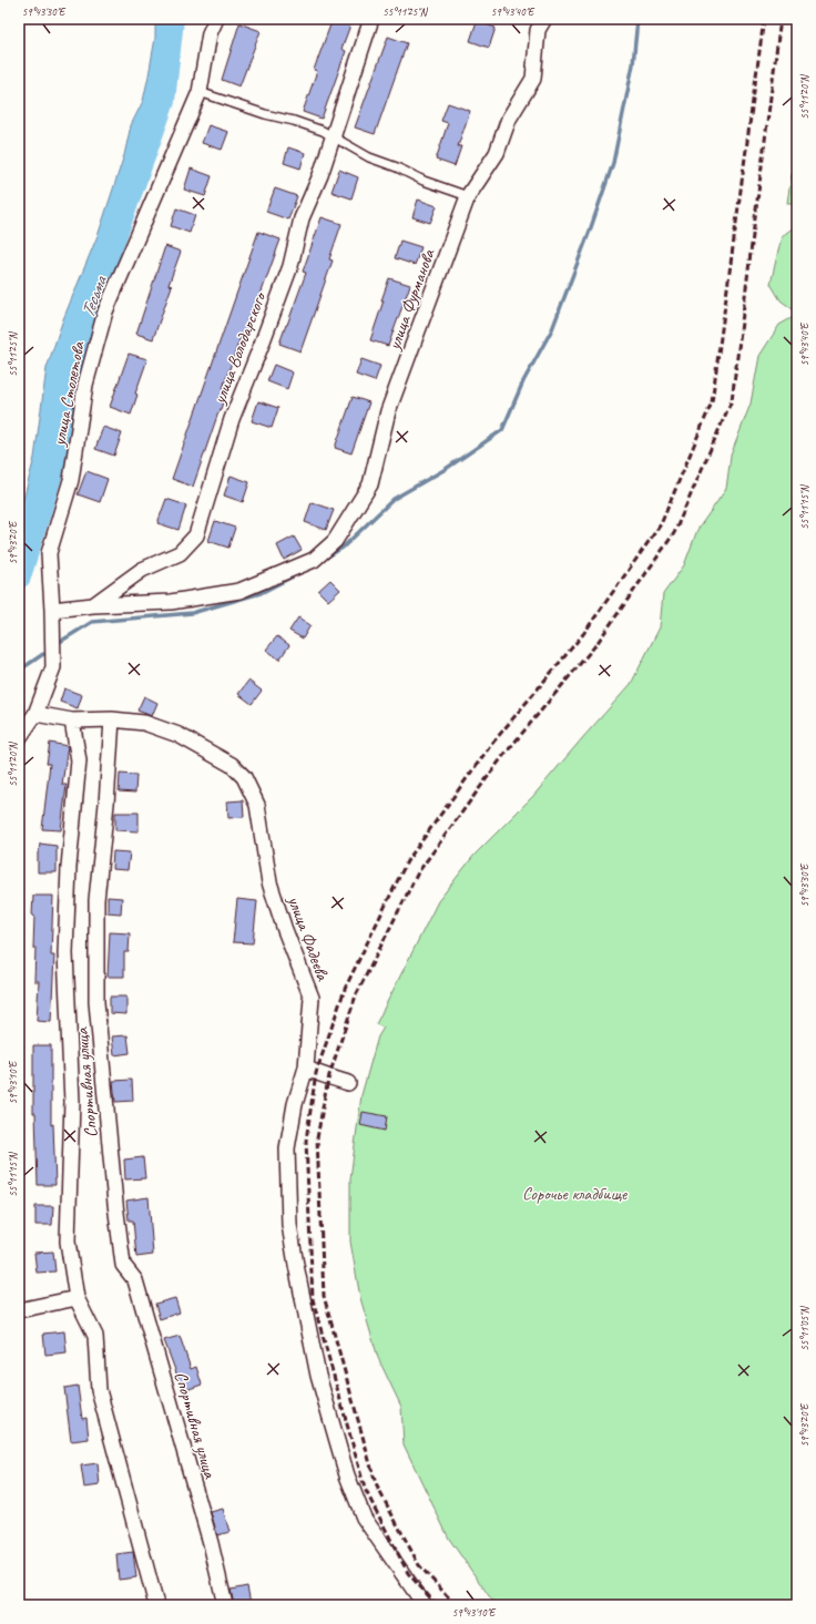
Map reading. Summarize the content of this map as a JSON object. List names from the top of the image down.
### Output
{
  "streets": {
    "street": [
      "улица Фурманова",
      "улица Володарского",
      "улица Столетова",
      "улица Фадеева",
      "Спортивная улица"
    ]
  },
  "crossings": [
    ["улица Фурманова", "улица Володарского"],
    ["улица Володарского", "улица Столетова"],
    ["улица Фадеева", "Спортивная улица"]
  ],
  "water": ["Тесьма"],
  "parks": ["Сорочье кладбище"],
  "coordinates": [
    "59°43'30\"E",
    "55°11'25\"N",
    "59°43'40\"E",
    "55°11'20\"N",
    "55°11'15\"N",
    "59°43'20\"E",
    "59°43'10\"E",
    "55°11'05\"N"
  ]
}
